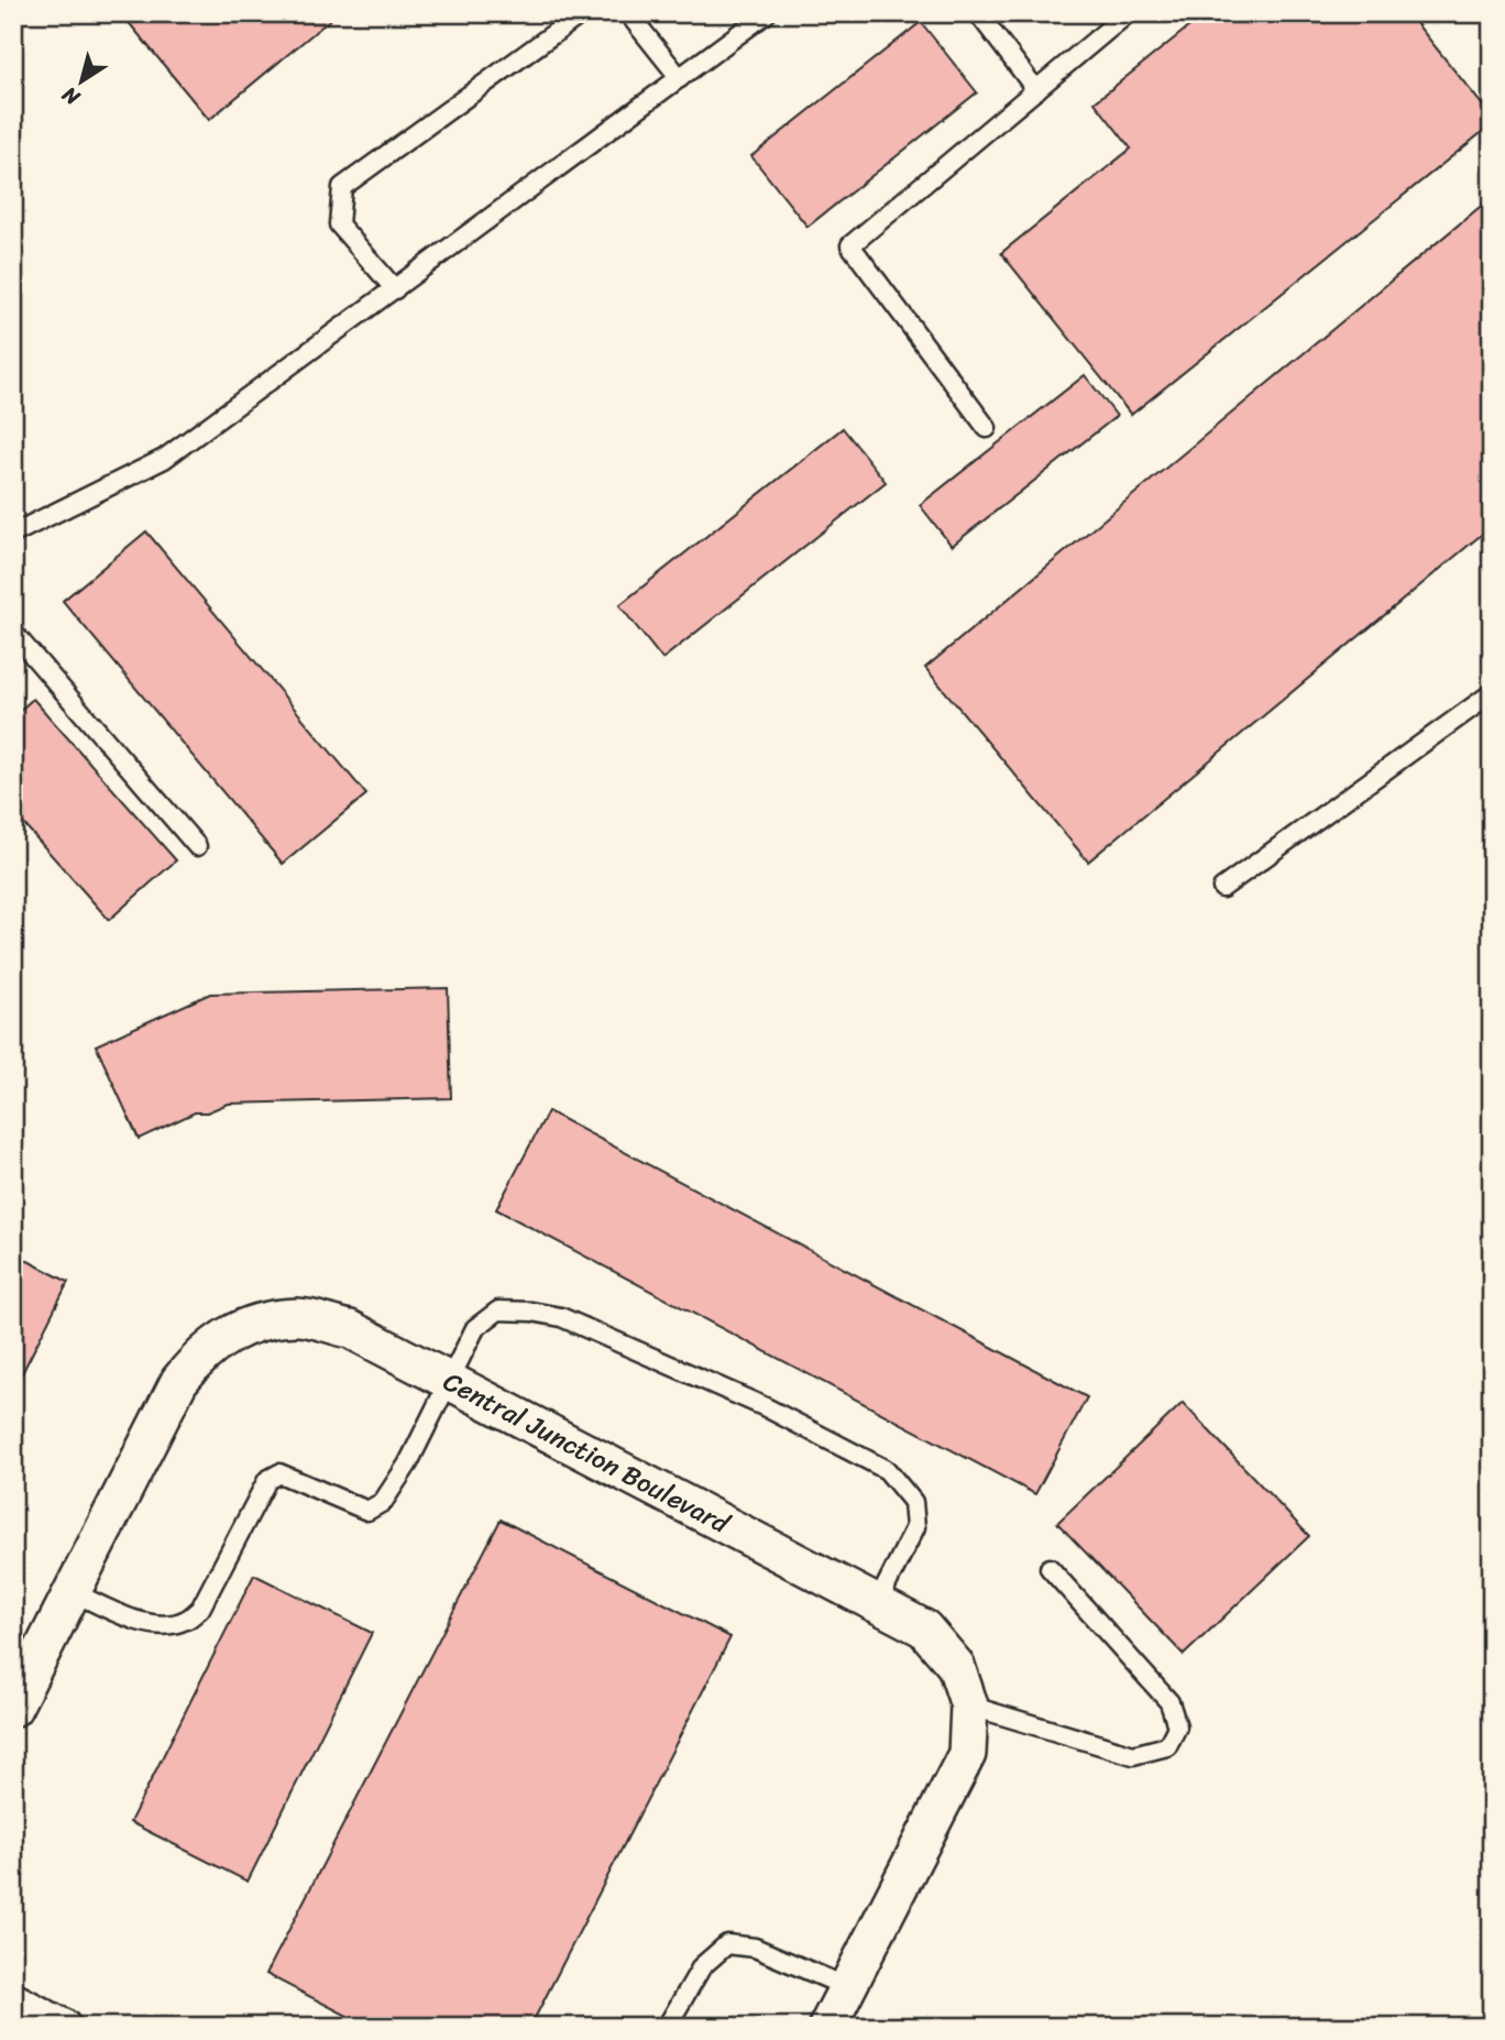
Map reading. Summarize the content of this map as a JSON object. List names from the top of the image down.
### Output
{
  "streets": {
    "street": ["Central Junction Boulevard"]
  },
  "north": "bottom left"
}
